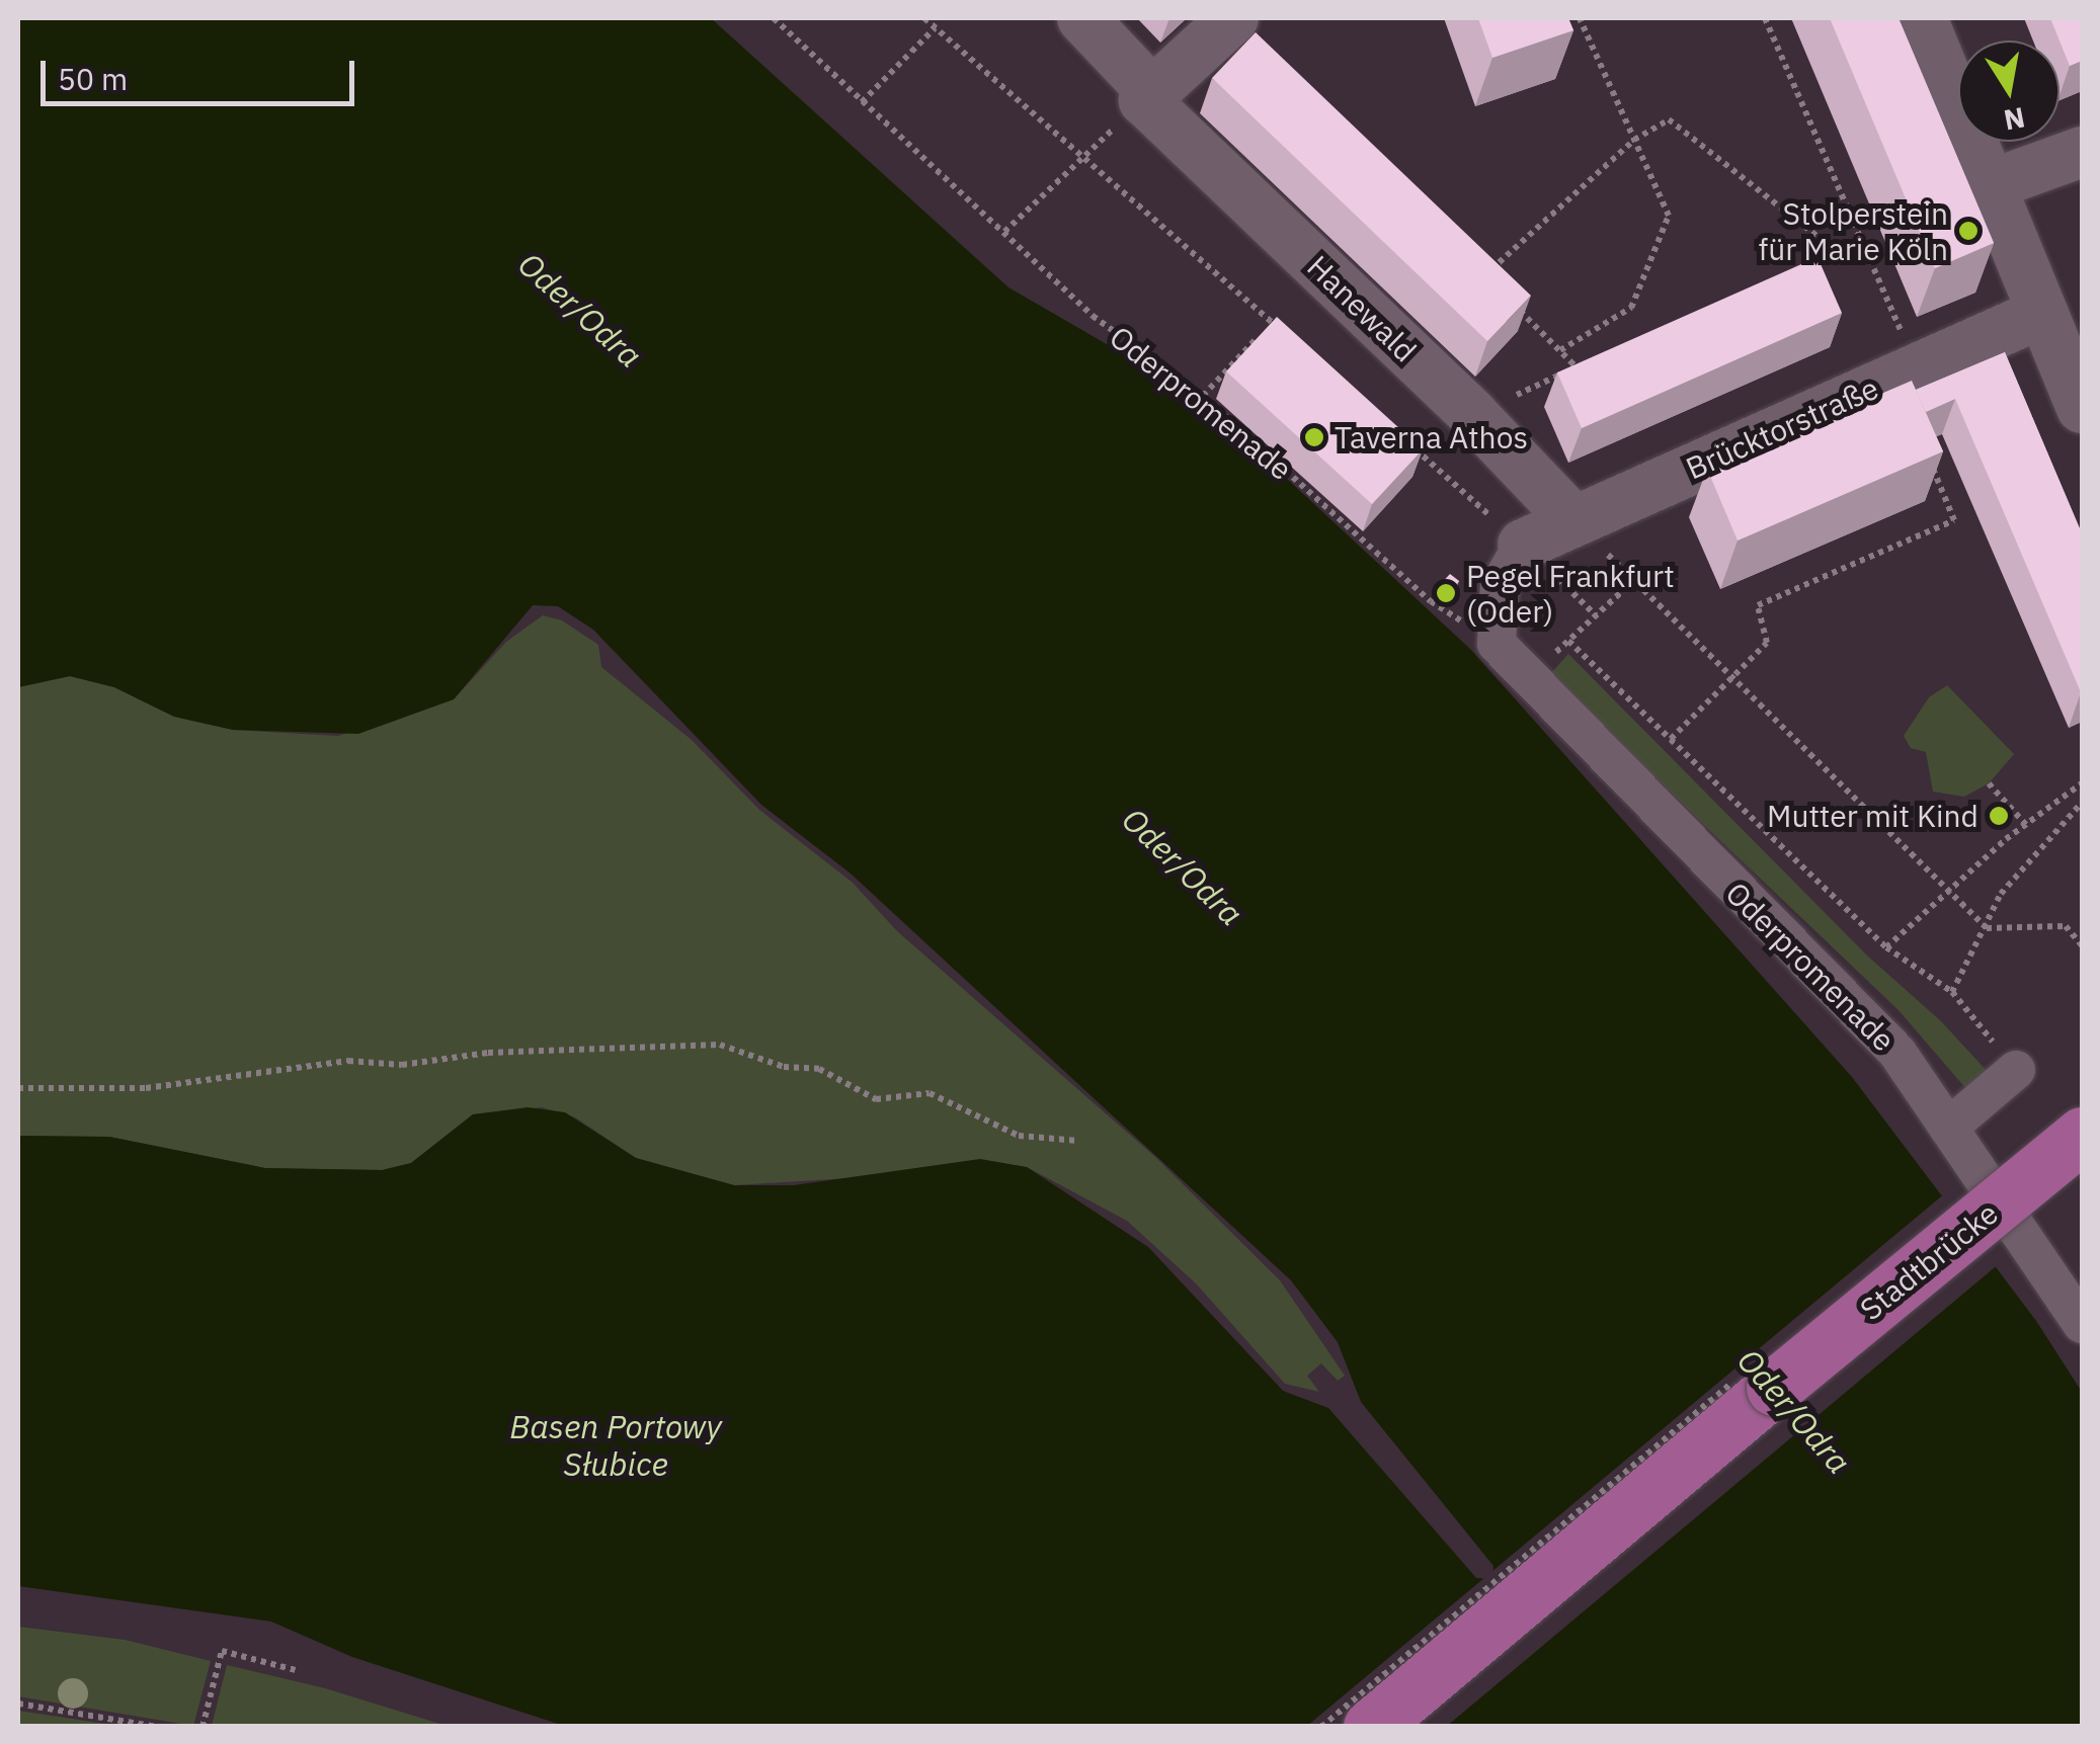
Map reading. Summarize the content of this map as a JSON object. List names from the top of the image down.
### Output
{
  "streets": {
    "main road": ["Stadtbrücke"],
    "street": ["Hanewald", "Oderpromenade", "Brücktorstraße"]
  },
  "crossings": [
    ["Hanewald", "Brücktorstraße"]
  ],
  "water": ["Oder/Odra", "Basen Portowy Słubice"],
  "places": [
    "Stolperstein für Marie Köln",
    "Taverna Athos",
    "Pegel Frankfurt (Oder)",
    "Mutter mit Kind"
  ],
  "scale_bar": "50 m",
  "north": "bottom"
}
